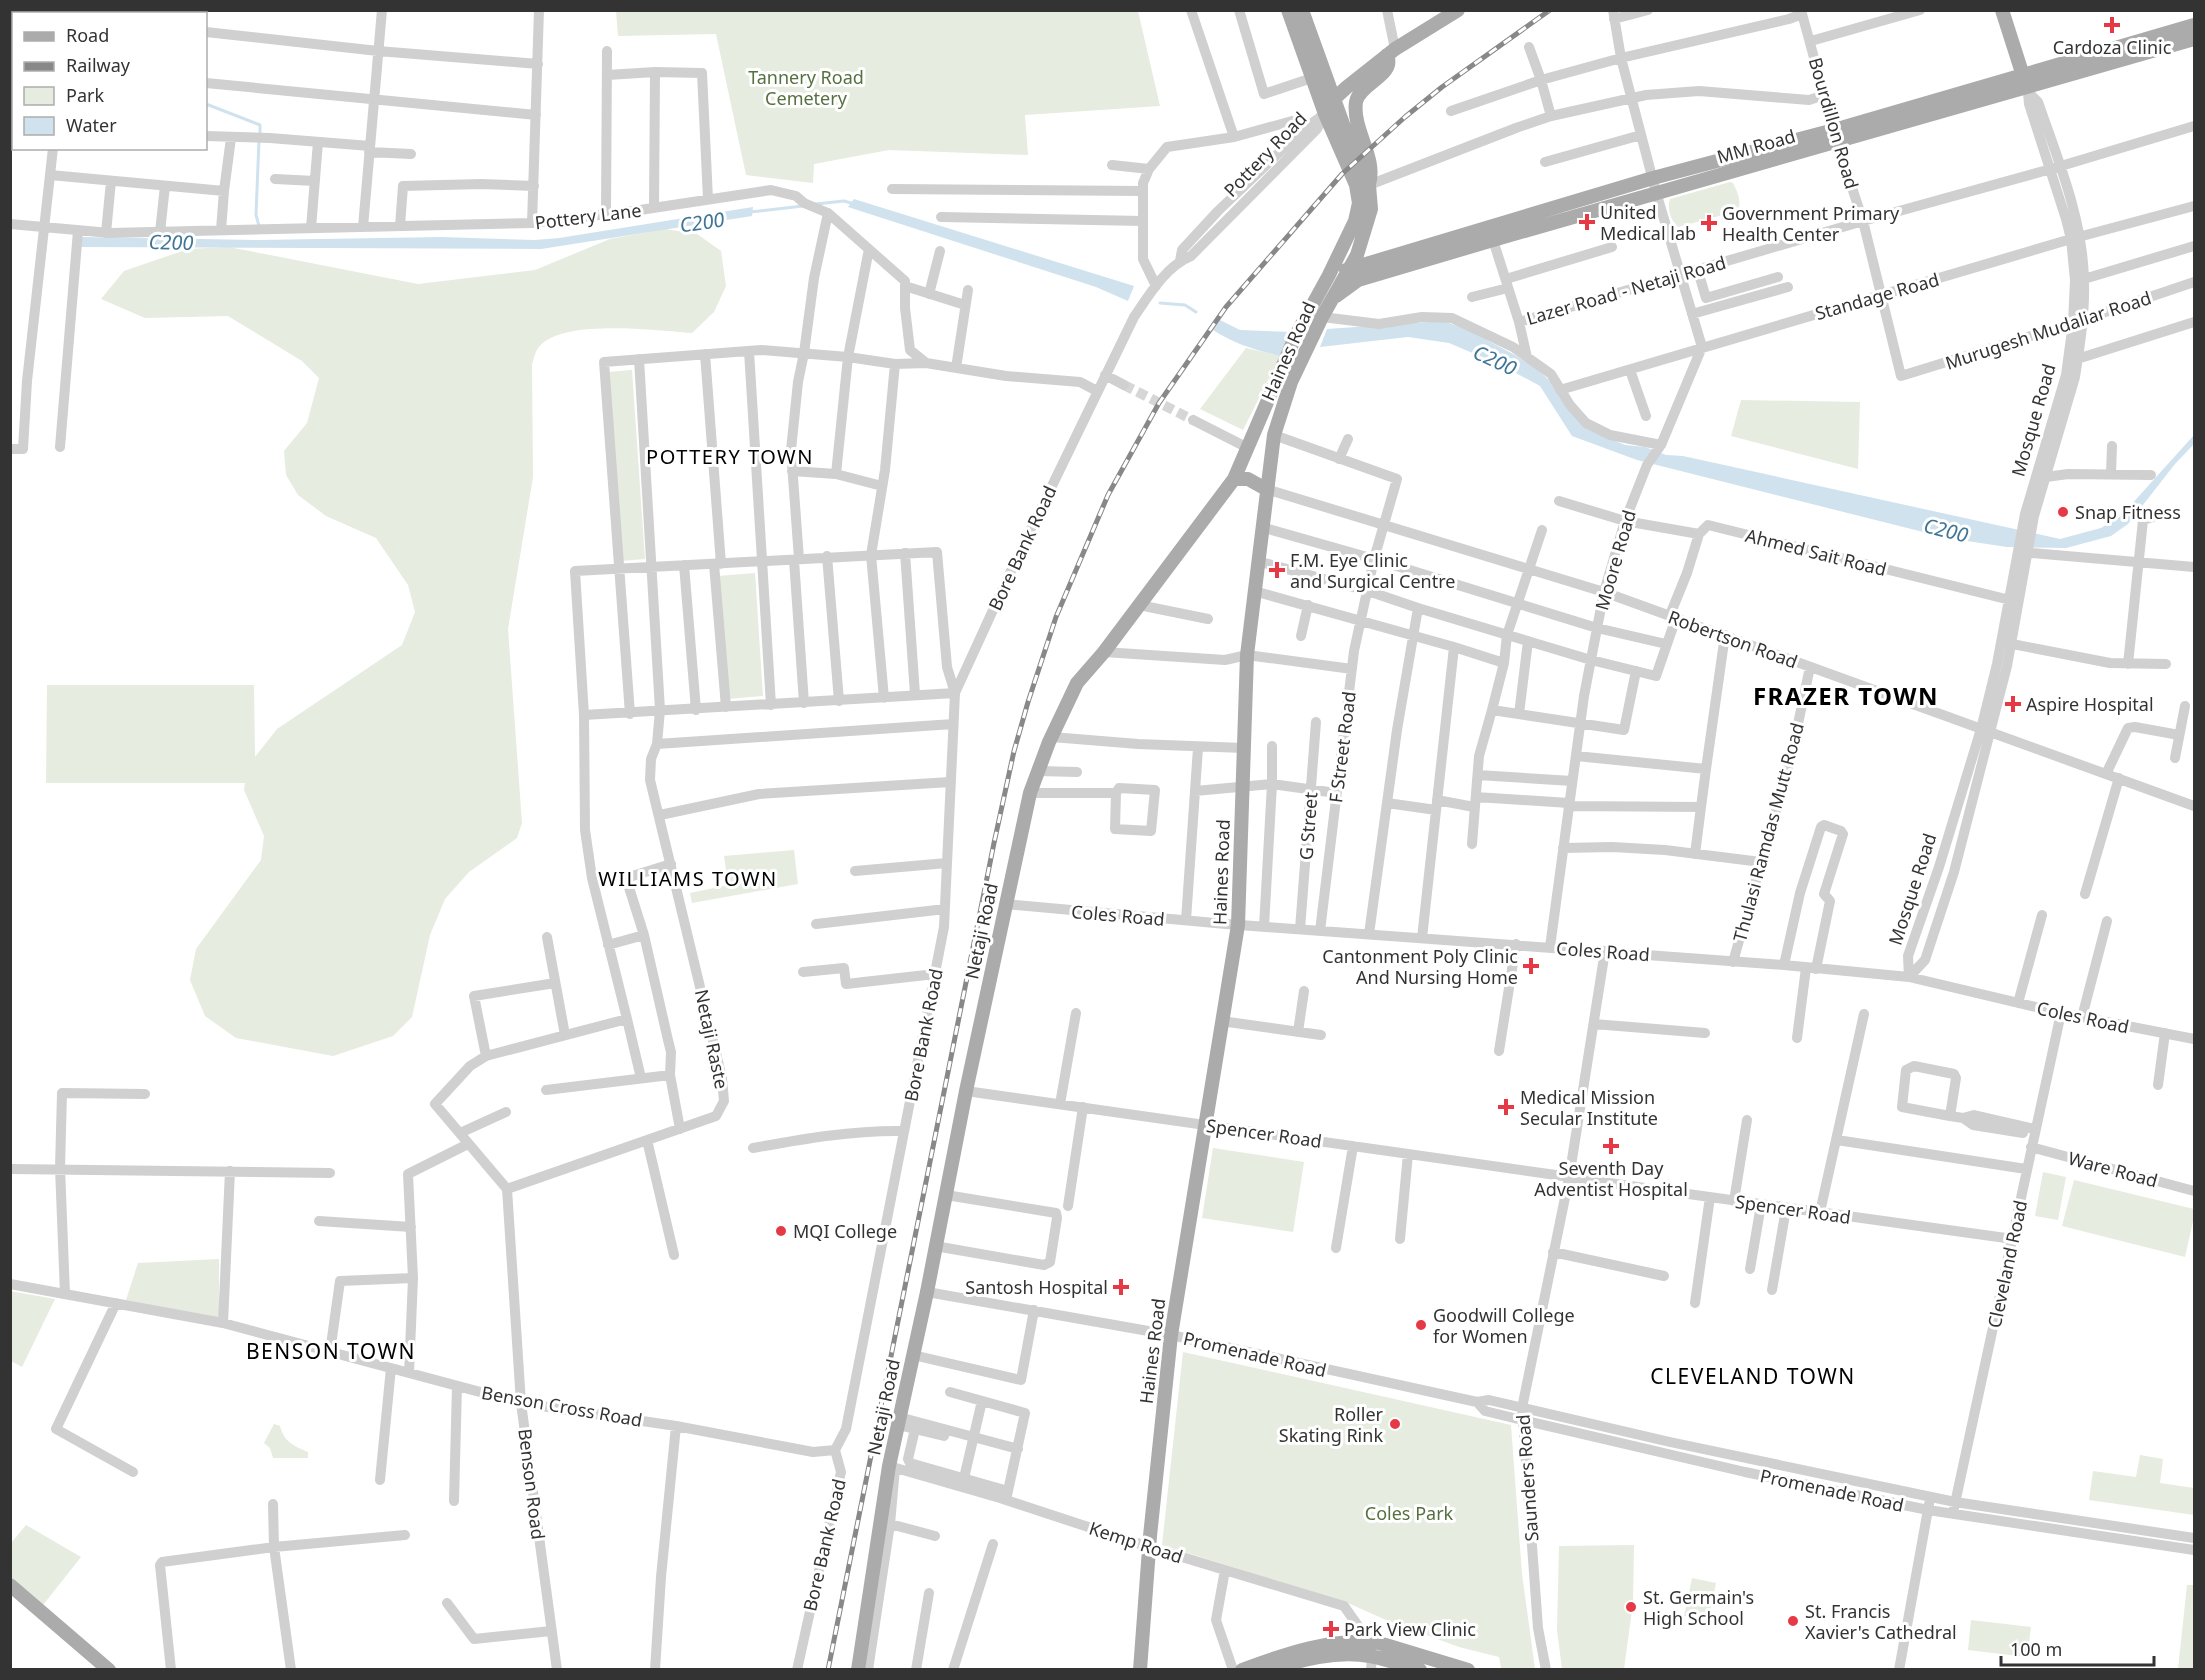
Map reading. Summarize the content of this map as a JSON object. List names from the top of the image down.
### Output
{
  "streets": {
    "main road": [
      "MM Road",
      "Haines Road",
      "Mosque Road",
      "Netaji Road"
    ],
    "street": [
      "Bourdillon Road",
      "Pottery Road",
      "Pottery Lane",
      "Lazer Road - Netaji Road",
      "Standage Road",
      "Murugesh Mudaliar Road",
      "Bore Bank Road",
      "Ahmed Sait Road",
      "Moore Road",
      "Robertson Road",
      "F Street Road",
      "G Street",
      "Thulasi Ramdas Mutt Road",
      "Coles Road",
      "Netaji Raste",
      "Spencer Road",
      "Ware Road",
      "Cleveland Road",
      "Promenade Road",
      "Benson Cross Road",
      "Saunders Road",
      "Benson Road",
      "Kemp Road"
    ]
  },
  "crossings": [
    ["Bourdillon Road", "MM Road"],
    ["Bourdillon Road", "Lazer Road - Netaji Road"],
    ["Bourdillon Road", "Standage Road"],
    ["Bourdillon Road", "Murugesh Mudaliar Road"],
    ["MM Road", "Lazer Road - Netaji Road"],
    ["MM Road", "Haines Road"],
    ["MM Road", "Mosque Road"],
    ["MM Road", "Netaji Road"],
    ["Pottery Road", "Bore Bank Road"],
    ["Lazer Road - Netaji Road", "Mosque Road"],
    ["Standage Road", "Mosque Road"],
    ["Standage Road", "Moore Road"],
    ["Murugesh Mudaliar Road", "Mosque Road"],
    ["Haines Road", "Robertson Road"],
    ["Haines Road", "F Street Road"],
    ["Haines Road", "Coles Road"],
    ["Haines Road", "Spencer Road"],
    ["Haines Road", "Promenade Road"],
    ["Haines Road", "Kemp Road"],
    ["Mosque Road", "Ahmed Sait Road"],
    ["Mosque Road", "Robertson Road"],
    ["Mosque Road", "Coles Road"],
    ["Bore Bank Road", "Benson Cross Road"],
    ["Ahmed Sait Road", "Moore Road"],
    ["Moore Road", "Robertson Road"],
    ["Moore Road", "Coles Road"],
    ["Robertson Road", "Thulasi Ramdas Mutt Road"],
    ["F Street Road", "Coles Road"],
    ["F Street Road", "Netaji Road"],
    ["G Street", "Coles Road"],
    ["Thulasi Ramdas Mutt Road", "Coles Road"],
    ["Coles Road", "Netaji Road"],
    ["Coles Road", "Cleveland Road"],
    ["Coles Road", "Saunders Road"],
    ["Netaji Road", "Spencer Road"],
    ["Netaji Road", "Promenade Road"],
    ["Netaji Road", "Kemp Road"],
    ["Netaji Raste", "Benson Road"],
    ["Spencer Road", "Cleveland Road"],
    ["Spencer Road", "Saunders Road"],
    ["Ware Road", "Cleveland Road"],
    ["Cleveland Road", "Promenade Road"],
    ["Promenade Road", "Saunders Road"],
    ["Benson Cross Road", "Benson Road"]
  ],
  "districts": [
    "POTTERY TOWN",
    "FRAZER TOWN",
    "WILLIAMS TOWN",
    "BENSON TOWN",
    "CLEVELAND TOWN"
  ],
  "water": ["C200"],
  "parks": ["Tannery Road Cemetery", "Coles Park"],
  "places": {
    "health": [
      "Cardoza Clinic",
      "United Medical lab",
      "Government Primary Health Center",
      "F.M. Eye Clinic and Surgical Centre",
      "Aspire Hospital",
      "Cantonment Poly Clinic And Nursing Home",
      "Medical Mission Secular Institute",
      "Seventh Day Adventist Hospital",
      "Santosh Hospital",
      "Park View Clinic"
    ],
    "other": [
      "Snap Fitness",
      "MQI College",
      "Goodwill College for Women",
      "Roller Skating Rink",
      "St. Germain's High School",
      "St. Francis Xavier's Cathedral"
    ]
  },
  "legend": [
    "Road",
    "Railway",
    "Park",
    "Water"
  ],
  "scale_bar": "100 m"
}
